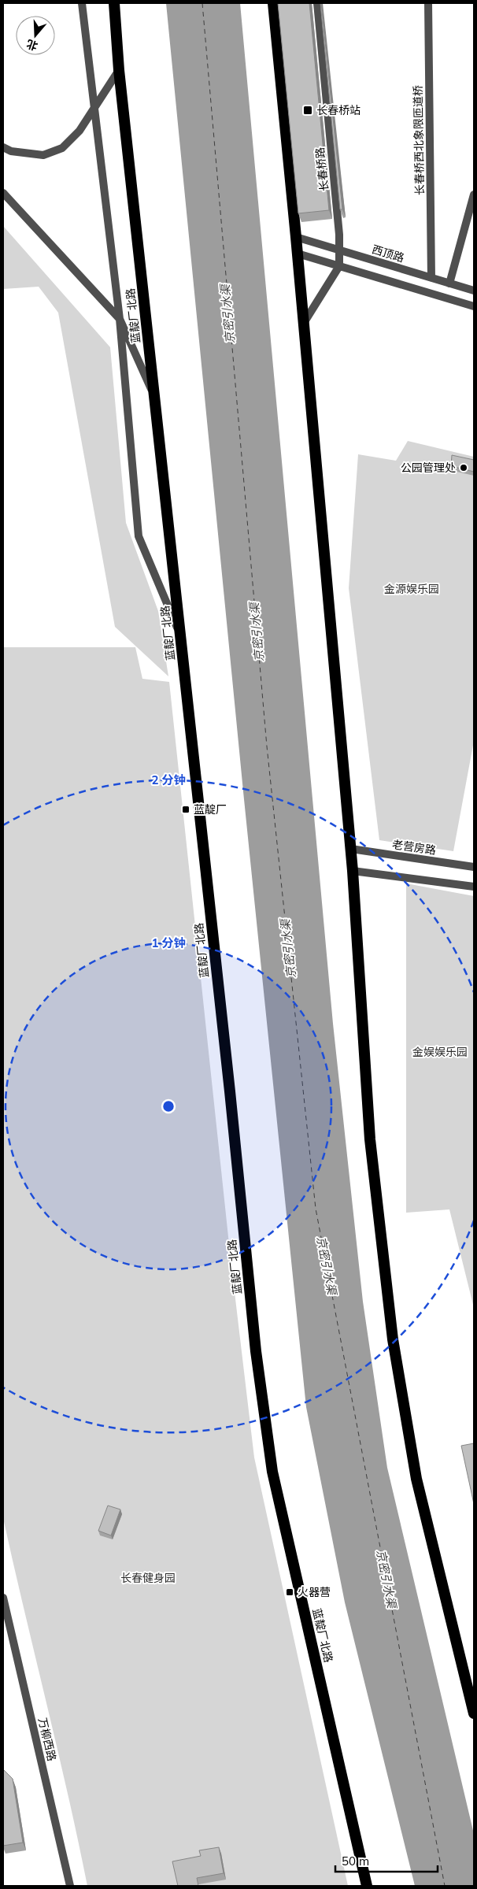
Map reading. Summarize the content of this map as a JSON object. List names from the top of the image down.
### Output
{
  "streets": {
    "highway": ["蓝靛厂北路"],
    "street": [
      "长春桥西北象限匝道桥",
      "长春桥路",
      "西顶路",
      "老营房路",
      "万柳西路"
    ]
  },
  "crossings": [
    ["长春桥西北象限匝道桥", "西顶路"],
    ["长春桥路", "西顶路"]
  ],
  "water": ["京密引水渠"],
  "parks": ["金源娱乐园", "金娱娱乐园", "长春健身园"],
  "places": {
    "transit": ["长春桥站", "蓝靛厂", "火器营"],
    "other": ["公园管理处"]
  },
  "scale_bar": "50 m",
  "north": "bottom",
  "rings": ["2 分钟", "1 分钟"]
}
